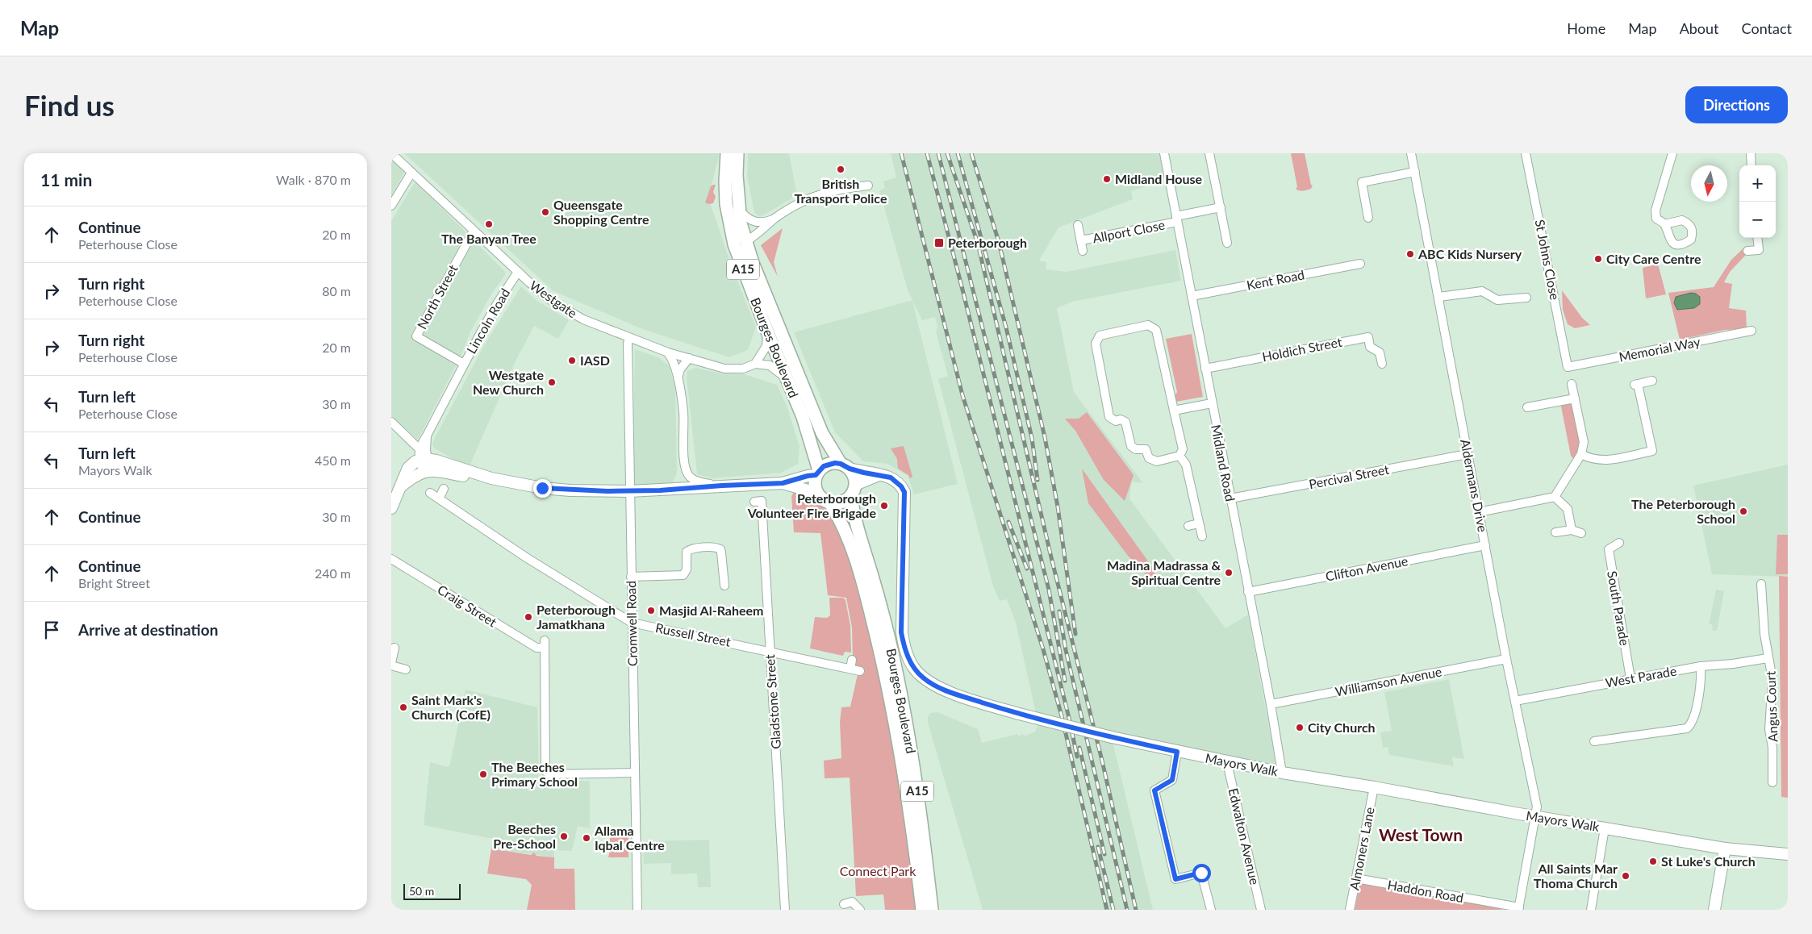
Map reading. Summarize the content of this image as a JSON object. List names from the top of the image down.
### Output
{
  "streets": {
    "main road": ["A15", "Bourges Boulevard"],
    "street": [
      "Allport Close",
      "St Johns Close",
      "Kent Road",
      "North Street",
      "Westgate",
      "Lincoln Road",
      "Holdich Street",
      "Memorial Way",
      "Midland Road",
      "Percival Street",
      "Aldermans Drive",
      "Clifton Avenue",
      "Craig Street",
      "South Parade",
      "Cromwell Road",
      "Russell Street",
      "West Parade",
      "Williamson Avenue",
      "Gladstone Street",
      "Angus Court",
      "Mayors Walk",
      "Edwalton Avenue",
      "Almoners Lane",
      "Haddon Road"
    ]
  },
  "crossings": [
    ["Allport Close", "Midland Road"],
    ["St Johns Close", "Memorial Way"],
    ["A15", "Bourges Boulevard"],
    ["A15", "Mayors Walk"],
    ["Kent Road", "Midland Road"],
    ["North Street", "Westgate"],
    ["North Street", "Lincoln Road"],
    ["Westgate", "Lincoln Road"],
    ["Westgate", "Bourges Boulevard"],
    ["Westgate", "Cromwell Road"],
    ["Bourges Boulevard", "Mayors Walk"],
    ["Holdich Street", "Midland Road"],
    ["Midland Road", "Percival Street"],
    ["Midland Road", "Clifton Avenue"],
    ["Midland Road", "Williamson Avenue"],
    ["Midland Road", "Mayors Walk"],
    ["Percival Street", "Aldermans Drive"],
    ["Aldermans Drive", "Clifton Avenue"],
    ["Aldermans Drive", "West Parade"],
    ["Aldermans Drive", "Williamson Avenue"],
    ["Aldermans Drive", "Mayors Walk"],
    ["Aldermans Drive", "Haddon Road"],
    ["Craig Street", "Cromwell Road"],
    ["South Parade", "West Parade"],
    ["Cromwell Road", "Russell Street"],
    ["Russell Street", "Gladstone Street"],
    ["West Parade", "Angus Court"],
    ["Mayors Walk", "Edwalton Avenue"],
    ["Mayors Walk", "Almoners Lane"],
    ["Almoners Lane", "Haddon Road"]
  ],
  "districts": ["West Town"],
  "parks": ["Connect Park"],
  "places": {
    "other": [
      "British Transport Police",
      "Midland House",
      "Queensgate Shopping Centre",
      "The Banyan Tree",
      "ABC Kids Nursery",
      "City Care Centre",
      "IASD",
      "Westgate New Church",
      "Peterborough Volunteer Fire Brigade",
      "The Peterborough School",
      "Madina Madrassa & Spiritual Centre",
      "Masjid Al-Raheem",
      "Peterborough Jamatkhana",
      "Saint Mark's Church (CofE)",
      "City Church",
      "The Beeches Primary School",
      "Beeches Pre-School",
      "Allama Iqbal Centre",
      "St Luke's Church",
      "All Saints Mar Thoma Church"
    ],
    "transit": ["Peterborough"]
  },
  "scale_bar": "50 m",
  "north": "bottom",
  "page": {
    "header": "Map",
    "nav": [
      "Home",
      "Map",
      "About",
      "Contact"
    ],
    "buttons": "Directions",
    "title": "Find us",
    "heading": ["11 min", "Walk · 870 m"],
    "map_buttons": ["+", "−"],
    "list": [
      ["Continue", "Peterhouse Close", "20 m"],
      ["Turn right", "Peterhouse Close", "80 m"],
      ["Turn right", "Peterhouse Close", "20 m"],
      ["Turn left", "Peterhouse Close", "30 m"],
      ["Turn left", "Mayors Walk", "450 m"],
      ["Continue", "30 m"],
      ["Continue", "Bright Street", "240 m"],
      "Arrive at destination"
    ],
    "scale": "50 m"
  }
}
